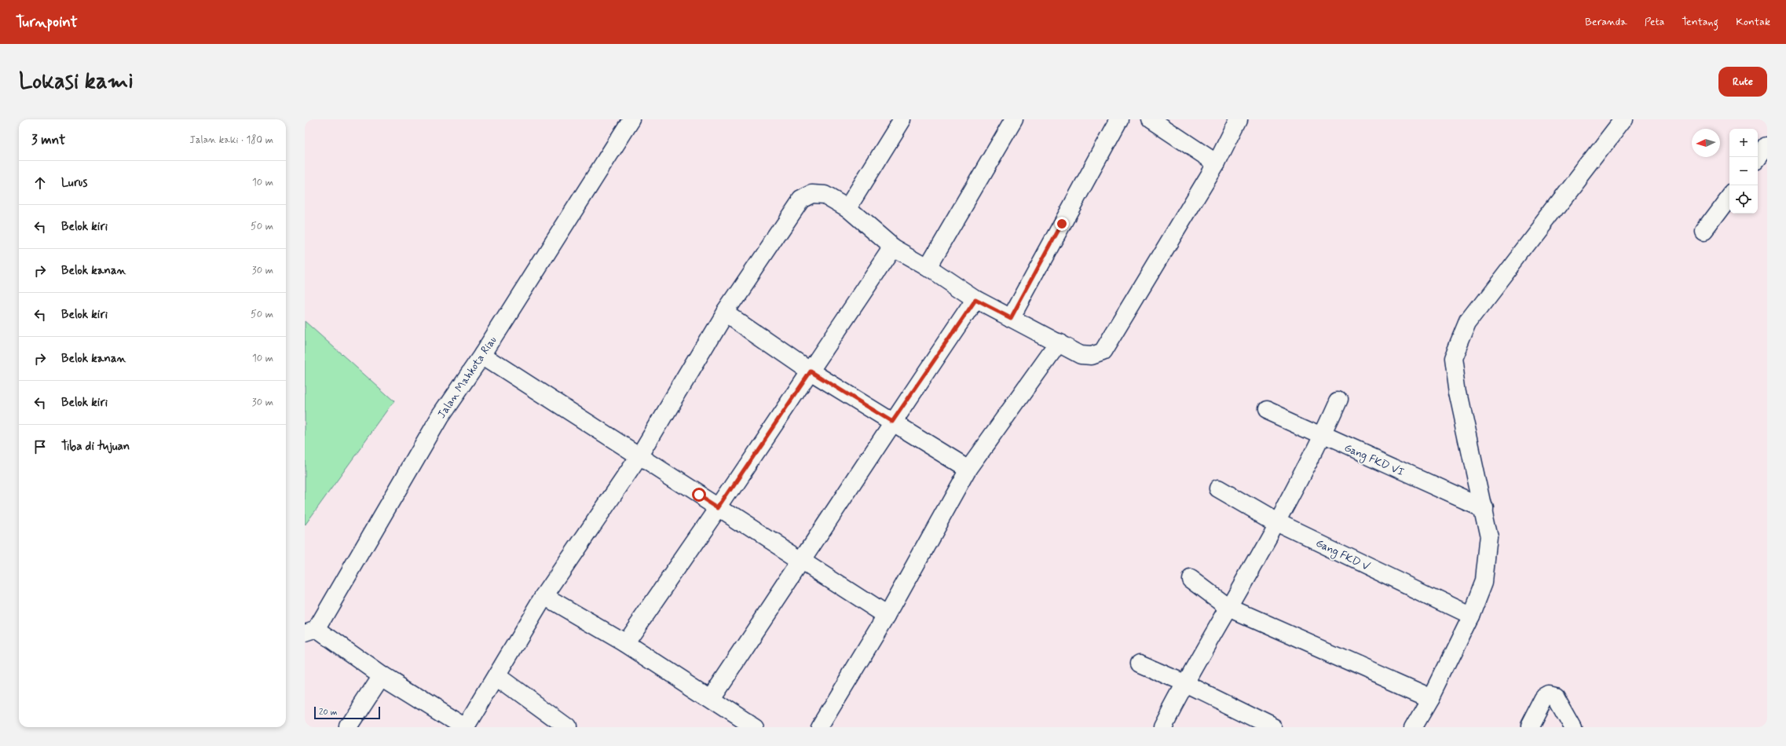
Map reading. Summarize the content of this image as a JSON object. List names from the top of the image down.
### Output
{
  "streets": {
    "street": ["Jalan Mahkota Riau", "Gang FKD VI", "Gang FKD V"]
  },
  "scale_bar": "20 m",
  "north": "left",
  "page": {
    "header": "Turnpoint",
    "nav": [
      "Beranda",
      "Peta",
      "Tentang",
      "Kontak"
    ],
    "buttons": "Rute",
    "title": "Lokasi kami",
    "heading": ["3 mnt", "Jalan kaki · 180 m"],
    "map_buttons": ["+", "−"],
    "list": [
      ["Lurus", "10 m"],
      ["Belok kiri", "50 m"],
      ["Belok kanan", "30 m"],
      ["Belok kiri", "50 m"],
      ["Belok kanan", "10 m"],
      ["Belok kiri", "30 m"],
      "Tiba di tujuan"
    ],
    "scale": "20 m"
  }
}
